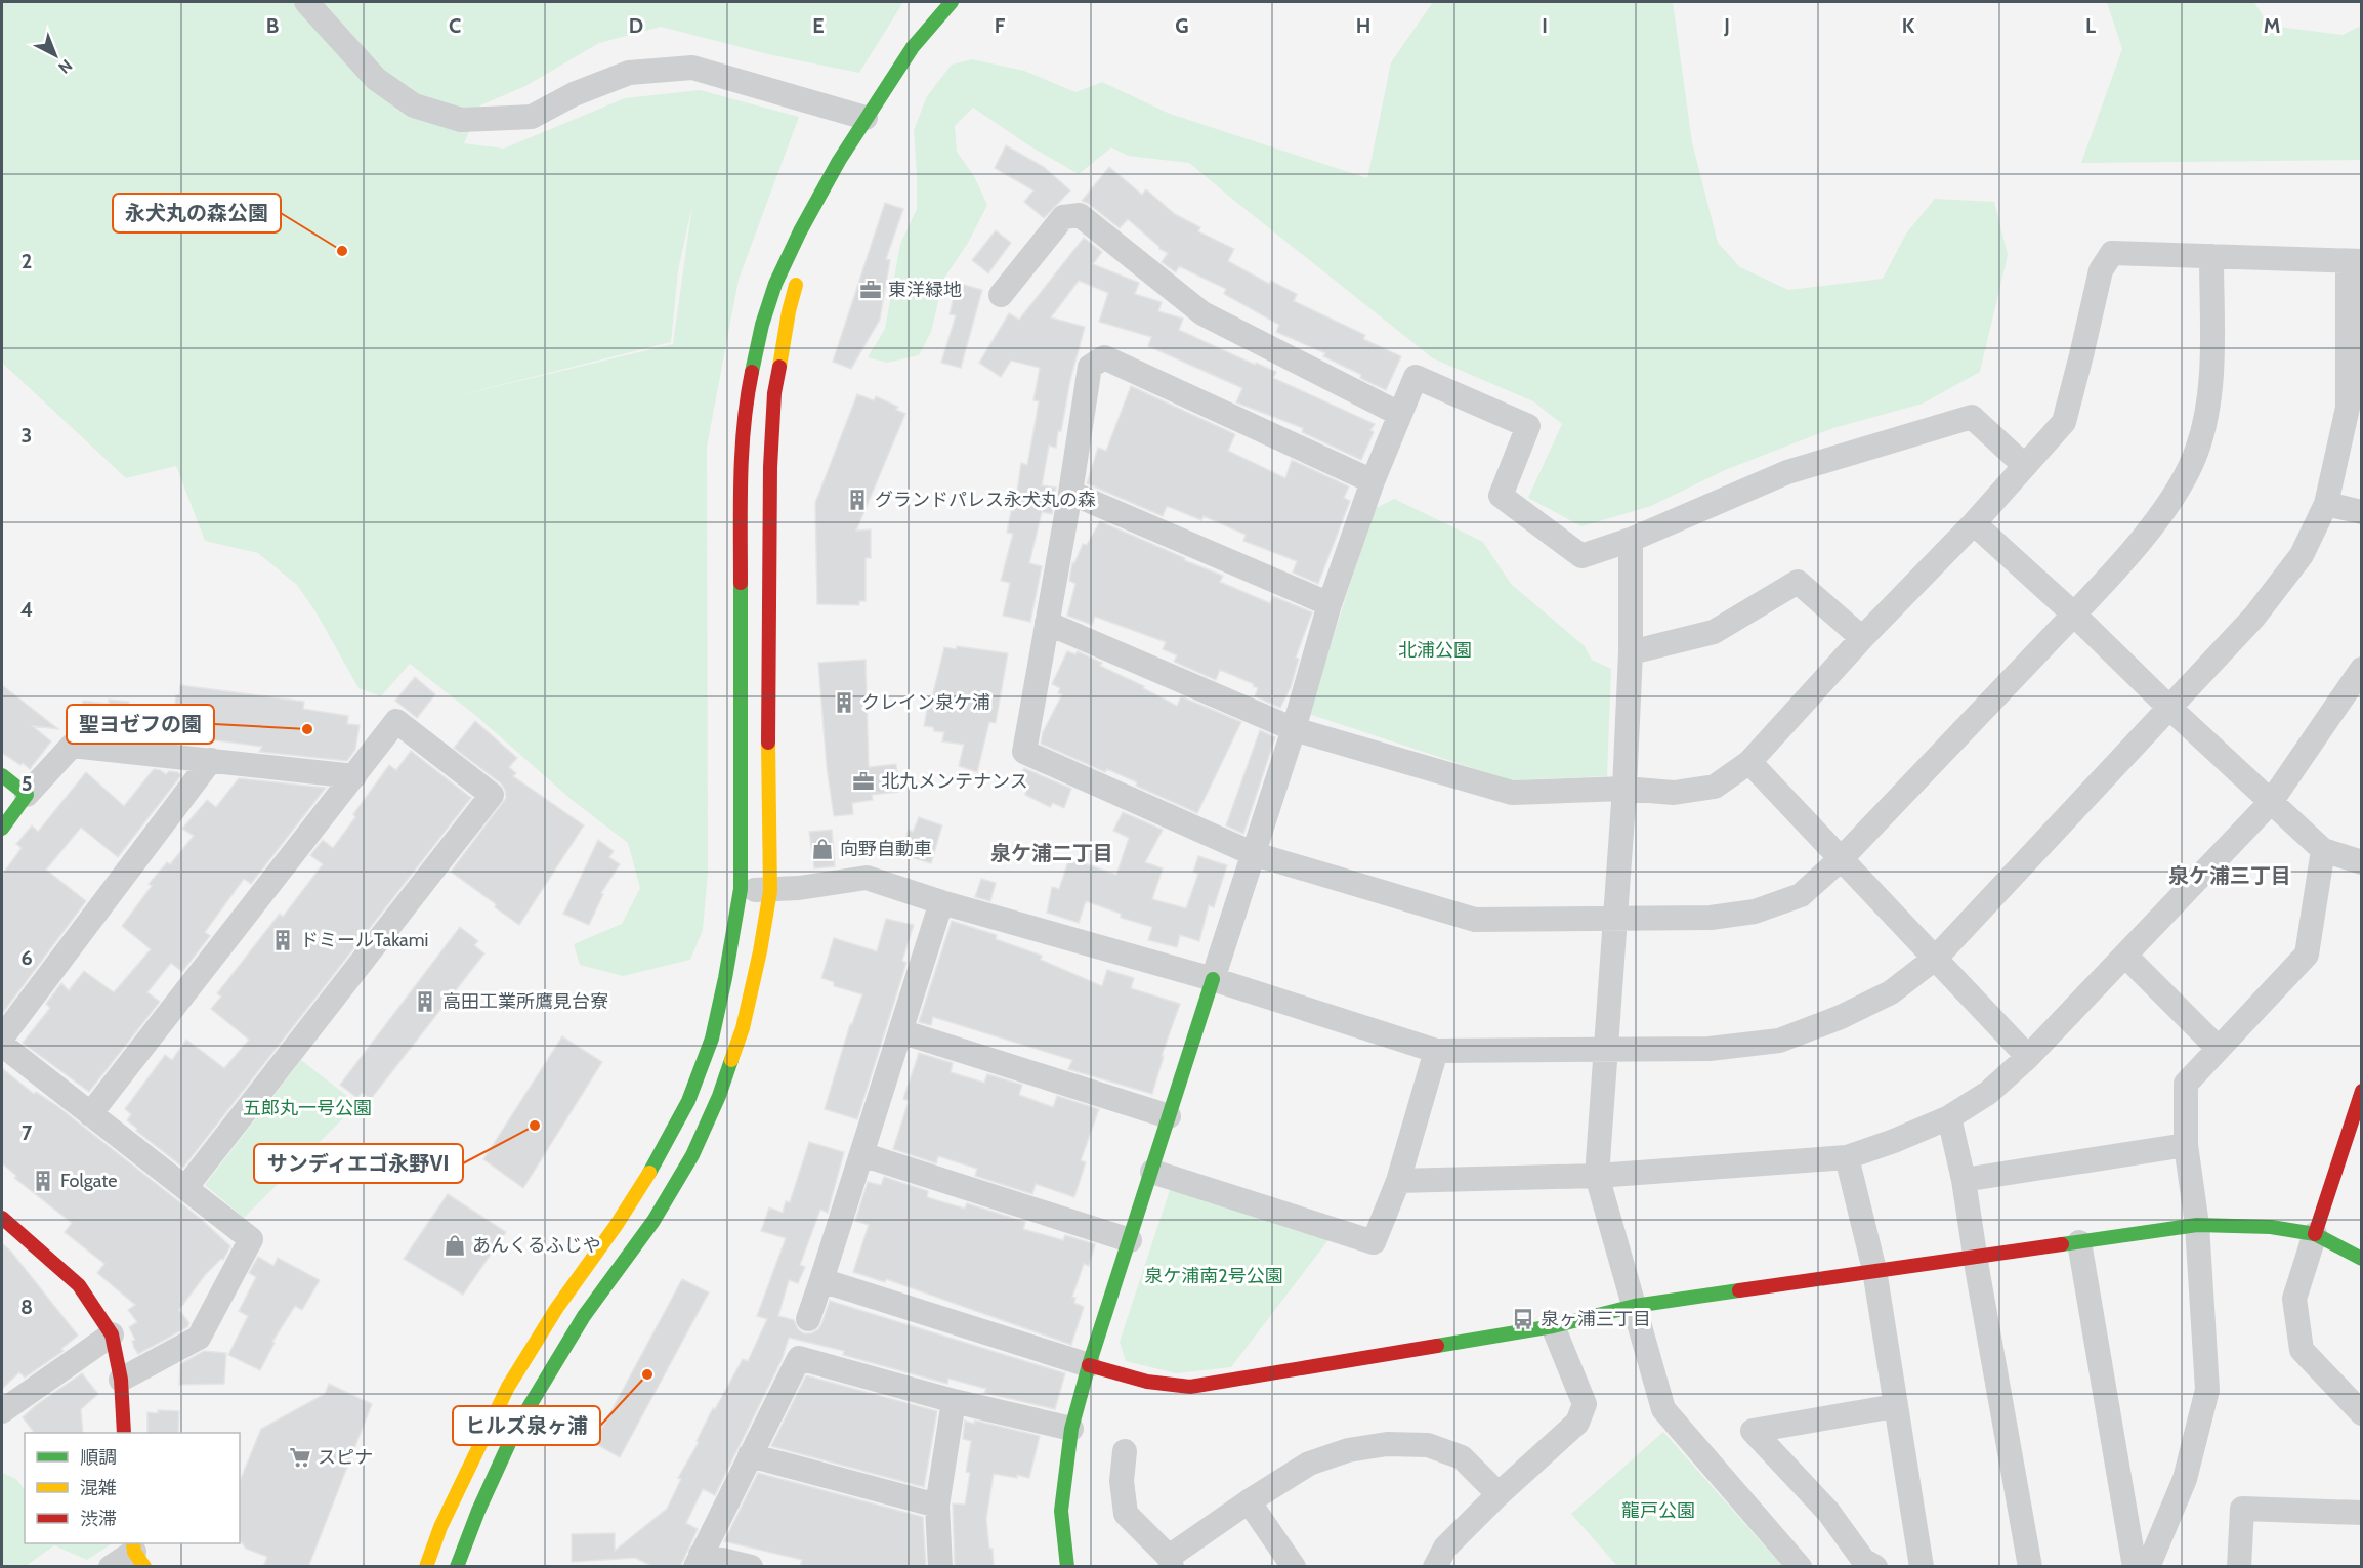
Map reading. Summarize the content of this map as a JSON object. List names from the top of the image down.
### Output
{
  "districts": ["泉ケ浦二丁目", "泉ケ浦三丁目"],
  "parks": [
    "北浦公園",
    "五郎丸一号公園",
    "泉ケ浦南2号公園",
    "龍戸公園"
  ],
  "places": {
    "other": [
      "永犬丸の森公園",
      "聖ヨゼフの園",
      "サンディエゴ永野Ⅵ",
      "ヒルズ泉ヶ浦"
    ],
    "office": ["東洋緑地", "北九メンテナンス"],
    "building": [
      "グランドパレス永犬丸の森",
      "クレイン泉ケ浦",
      "ドミールTakami",
      "高田工業所鷹見台寮",
      "Folgate"
    ],
    "shop": ["向野自動車", "あんくるふじや"],
    "bus stop": ["泉ヶ浦三丁目"],
    "supermarket": ["スピナ"]
  },
  "legend": ["順調", "混雑", "渋滞"],
  "north": "bottom right",
  "grid": {
    "columns": [
      "B",
      "C",
      "D",
      "E",
      "F",
      "G",
      "H",
      "I",
      "J",
      "K",
      "L",
      "M"
    ],
    "rows": [
      "2",
      "3",
      "4",
      "5",
      "6",
      "7",
      "8"
    ]
  }
}
